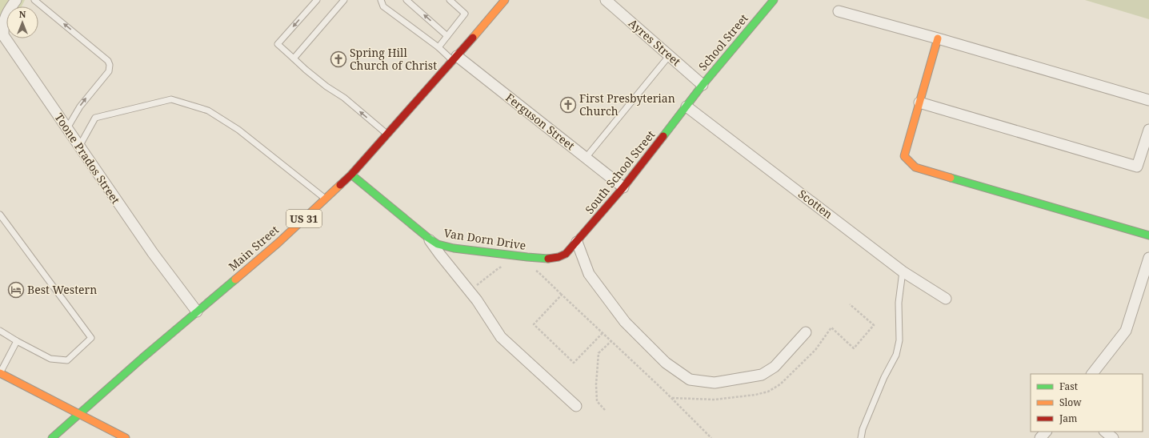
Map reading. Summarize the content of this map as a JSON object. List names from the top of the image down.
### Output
{
  "streets": {
    "street": [
      "Ayres Street",
      "School Street",
      "Ferguson Street",
      "Toone Prados Street",
      "South School Street",
      "Scotten",
      "US 31",
      "Van Dorn Drive",
      "Main Street"
    ]
  },
  "crossings": [
    ["Ayres Street", "School Street"],
    ["Ayres Street", "South School Street"],
    ["School Street", "South School Street"],
    ["Ferguson Street", "South School Street"],
    ["Ferguson Street", "Main Street"],
    ["Toone Prados Street", "Main Street"],
    ["South School Street", "Scotten"],
    ["South School Street", "Van Dorn Drive"],
    ["Van Dorn Drive", "Main Street"]
  ],
  "places": {
    "church": ["Spring Hill Church of Christ", "First Presbyterian Church"],
    "hotel": ["Best Western"]
  },
  "legend": ["Fast", "Slow", "Jam"],
  "north": "top"
}
